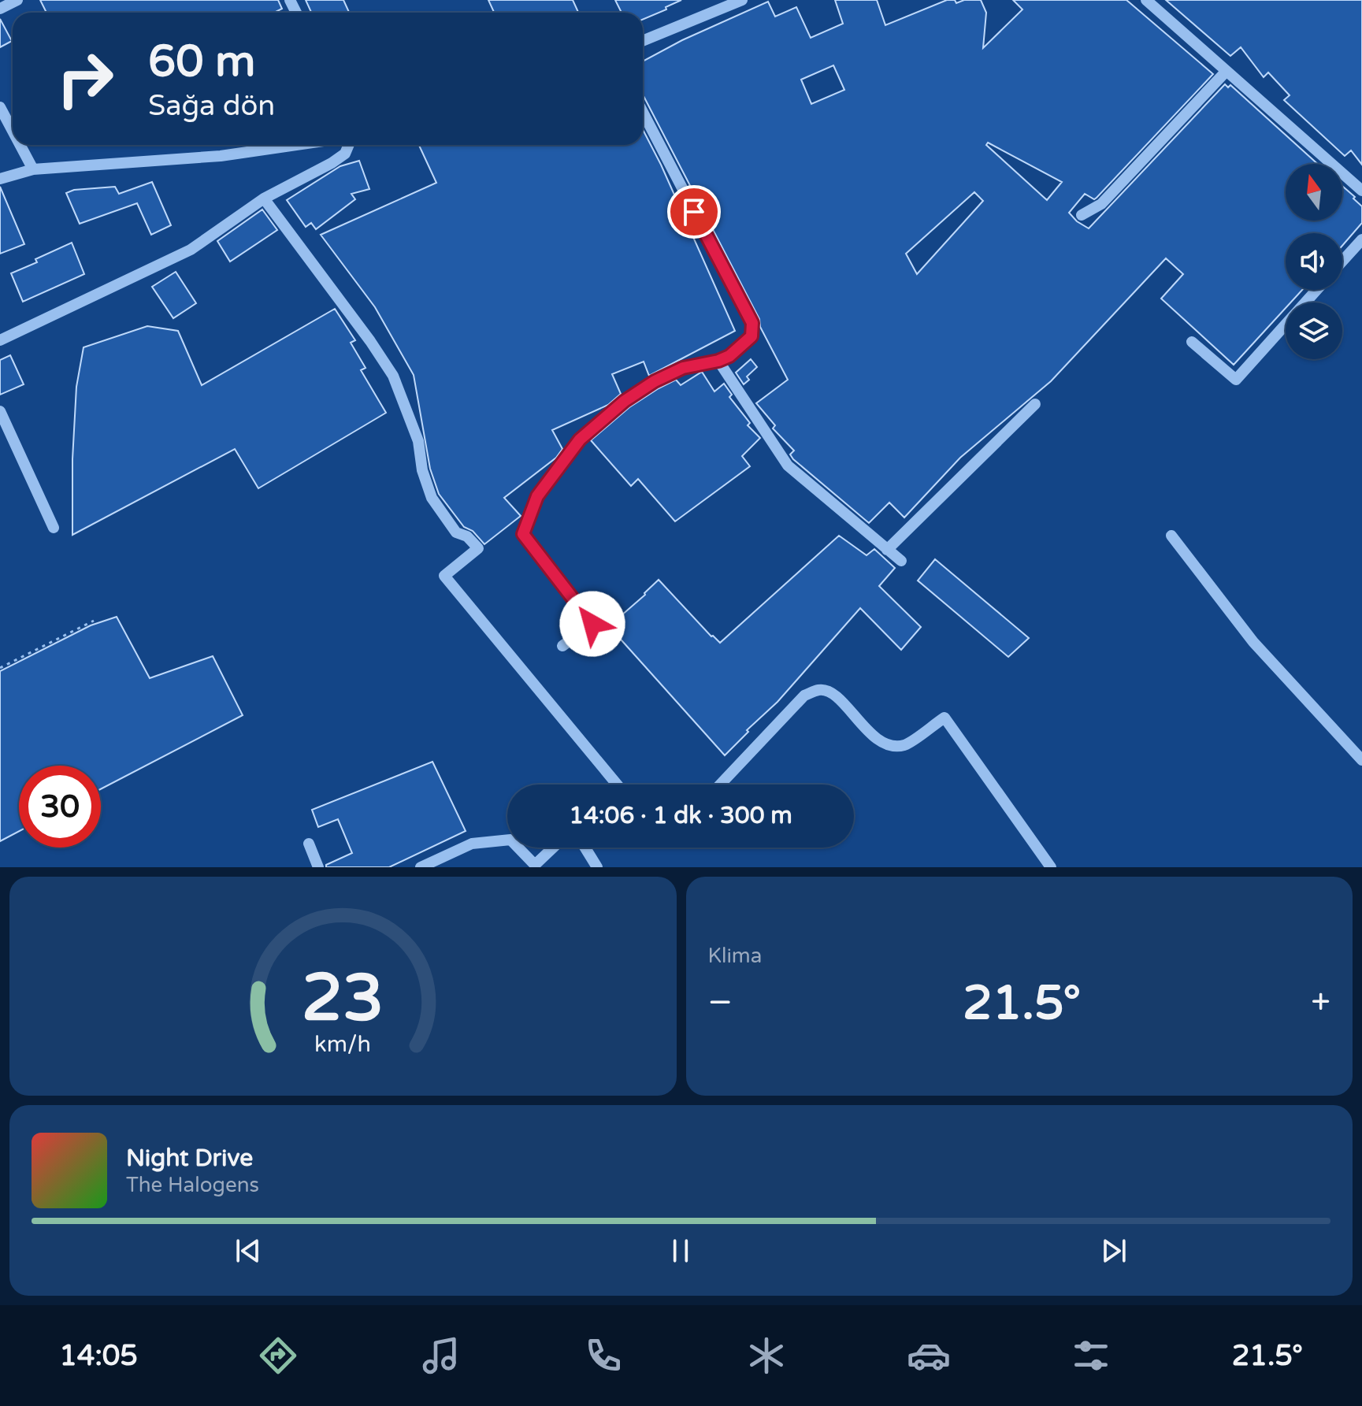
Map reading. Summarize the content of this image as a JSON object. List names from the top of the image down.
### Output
{
  "north": "top",
  "page": {
    "turn": ["60 m", "Sağa dön"],
    "limit": "30",
    "trip": "14:06 · 1 dk · 300 m",
    "tile": "Klima",
    "heat": ["−", "21.5°", "+"],
    "song": ["Night Drive", "The Halogens"],
    "tabs": ["14:05", "21.5°"],
    "gauge": ["23", "km/h"]
  }
}
